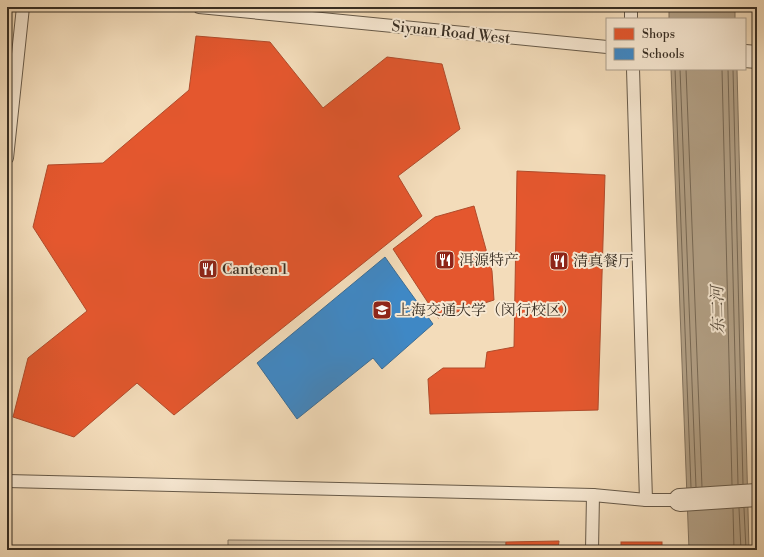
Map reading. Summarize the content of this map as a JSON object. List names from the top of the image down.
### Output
{
  "streets": {
    "lane": ["Siyuan Road West"]
  },
  "water": ["东二河"],
  "places": {
    "restaurant": ["洱源特产", "清真餐厅", "Canteen 1"],
    "school or university": ["上海交通大学（闵行校区）"]
  },
  "legend": ["Shops", "Schools"]
}
